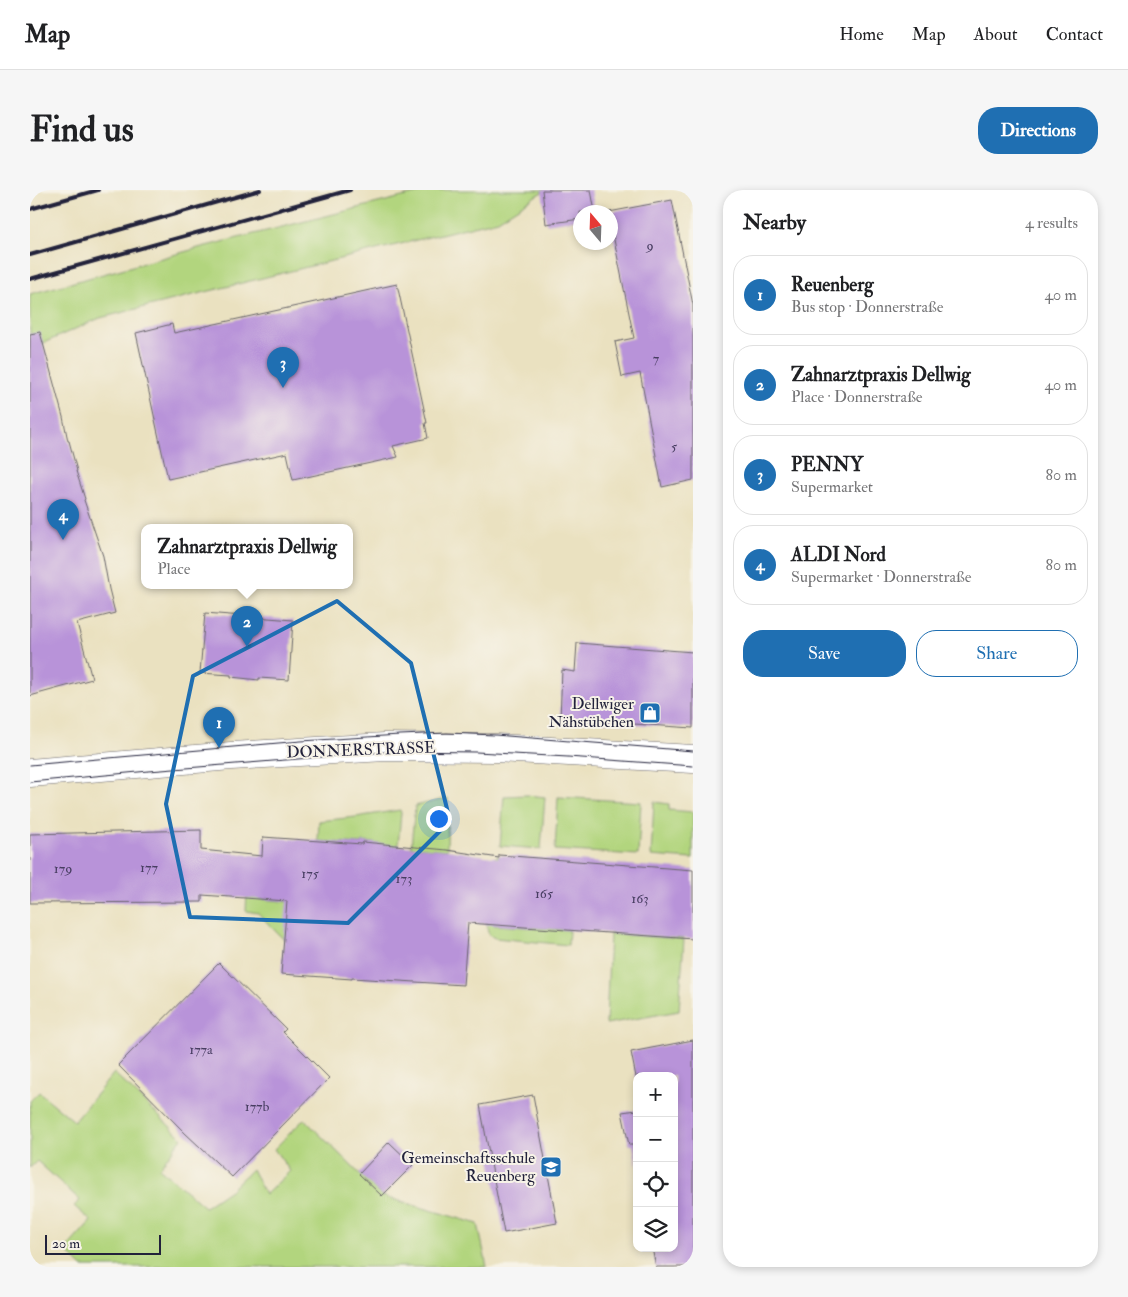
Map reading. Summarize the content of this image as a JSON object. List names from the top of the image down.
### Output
{
  "streets": {
    "main road": ["DONNERSTRASSE"]
  },
  "places": {
    "shop": ["Dellwiger Nähstübchen"],
    "school or university": ["Gemeinschaftsschule Reuenberg"]
  },
  "house_numbers": [
    "9",
    "7",
    "5",
    "177",
    "179",
    "175",
    "173",
    "165",
    "163",
    "177a",
    "177b"
  ],
  "scale_bar": "20 m",
  "north": "top",
  "page": {
    "header": "Map",
    "nav": [
      "Home",
      "Map",
      "About",
      "Contact"
    ],
    "buttons": [
      "Directions",
      ["Save", "Share"]
    ],
    "title": "Find us",
    "heading": ["Nearby", "4 results"],
    "list": [
      {
        "mark": "1",
        "name": "Reuenberg",
        "note": "Bus stop · Donnerstraße",
        "value": "40 m"
      },
      {
        "mark": "2",
        "name": "Zahnarztpraxis Dellwig",
        "note": "Place · Donnerstraße",
        "value": "40 m"
      },
      {
        "mark": "3",
        "name": "PENNY",
        "note": "Supermarket",
        "value": "80 m"
      },
      {
        "mark": "4",
        "name": "ALDI Nord",
        "note": "Supermarket · Donnerstraße",
        "value": "80 m"
      }
    ],
    "pins": [
      "3",
      "4",
      "2",
      "1"
    ],
    "popup": ["Zahnarztpraxis Dellwig", "Place"],
    "map_buttons": ["+", "−"],
    "scale": "20 m"
  }
}
